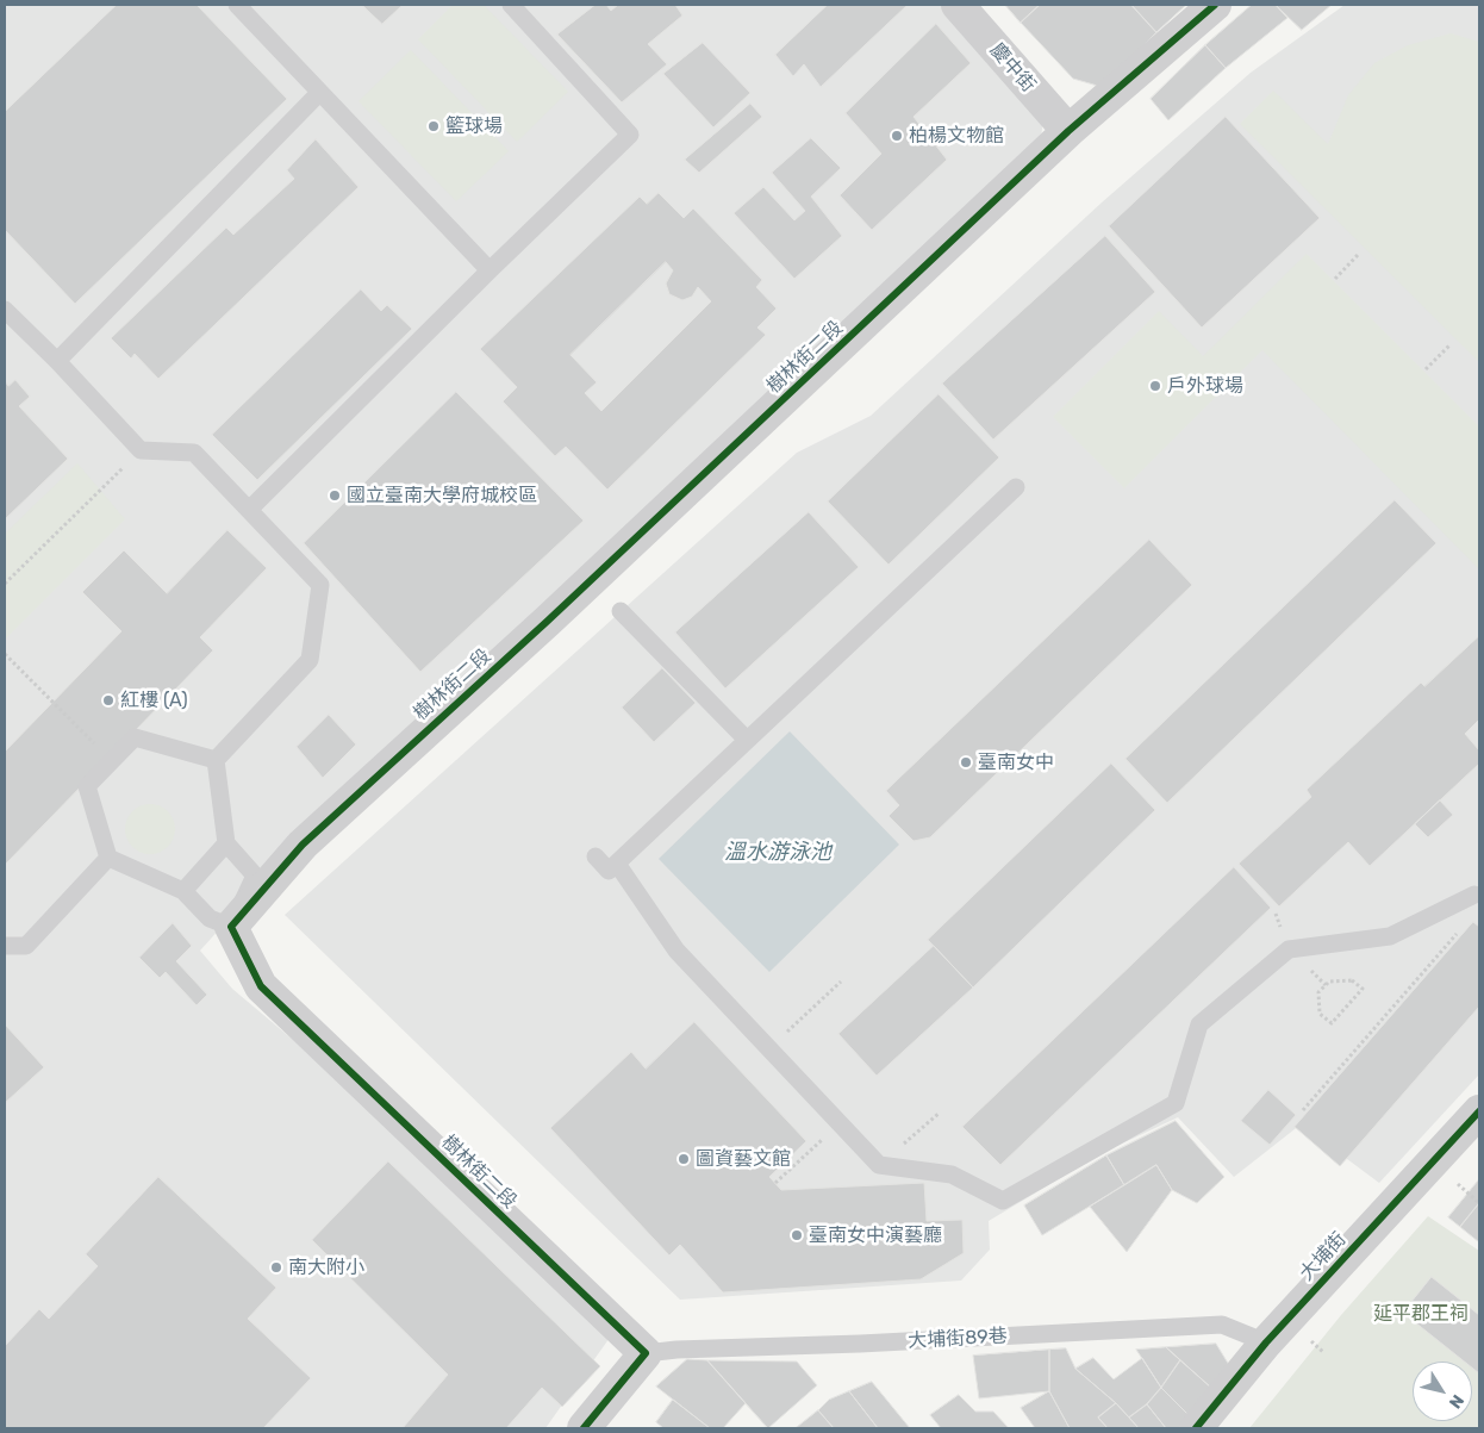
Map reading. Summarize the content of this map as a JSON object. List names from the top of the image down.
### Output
{
  "streets": {
    "street": ["慶中街", "樹林街二段", "大埔街"],
    "lane": ["大埔街89巷"]
  },
  "crossings": [
    ["慶中街", "樹林街二段"],
    ["樹林街二段", "大埔街89巷"],
    ["大埔街", "大埔街89巷"]
  ],
  "water": ["溫水游泳池"],
  "parks": ["延平郡王祠"],
  "places": [
    "籃球場",
    "柏楊文物館",
    "戶外球場",
    "國立臺南大學府城校區",
    "紅樓 (A)",
    "臺南女中",
    "圖資藝文館",
    "臺南女中演藝廳",
    "南大附小"
  ],
  "north": "bottom right"
}
